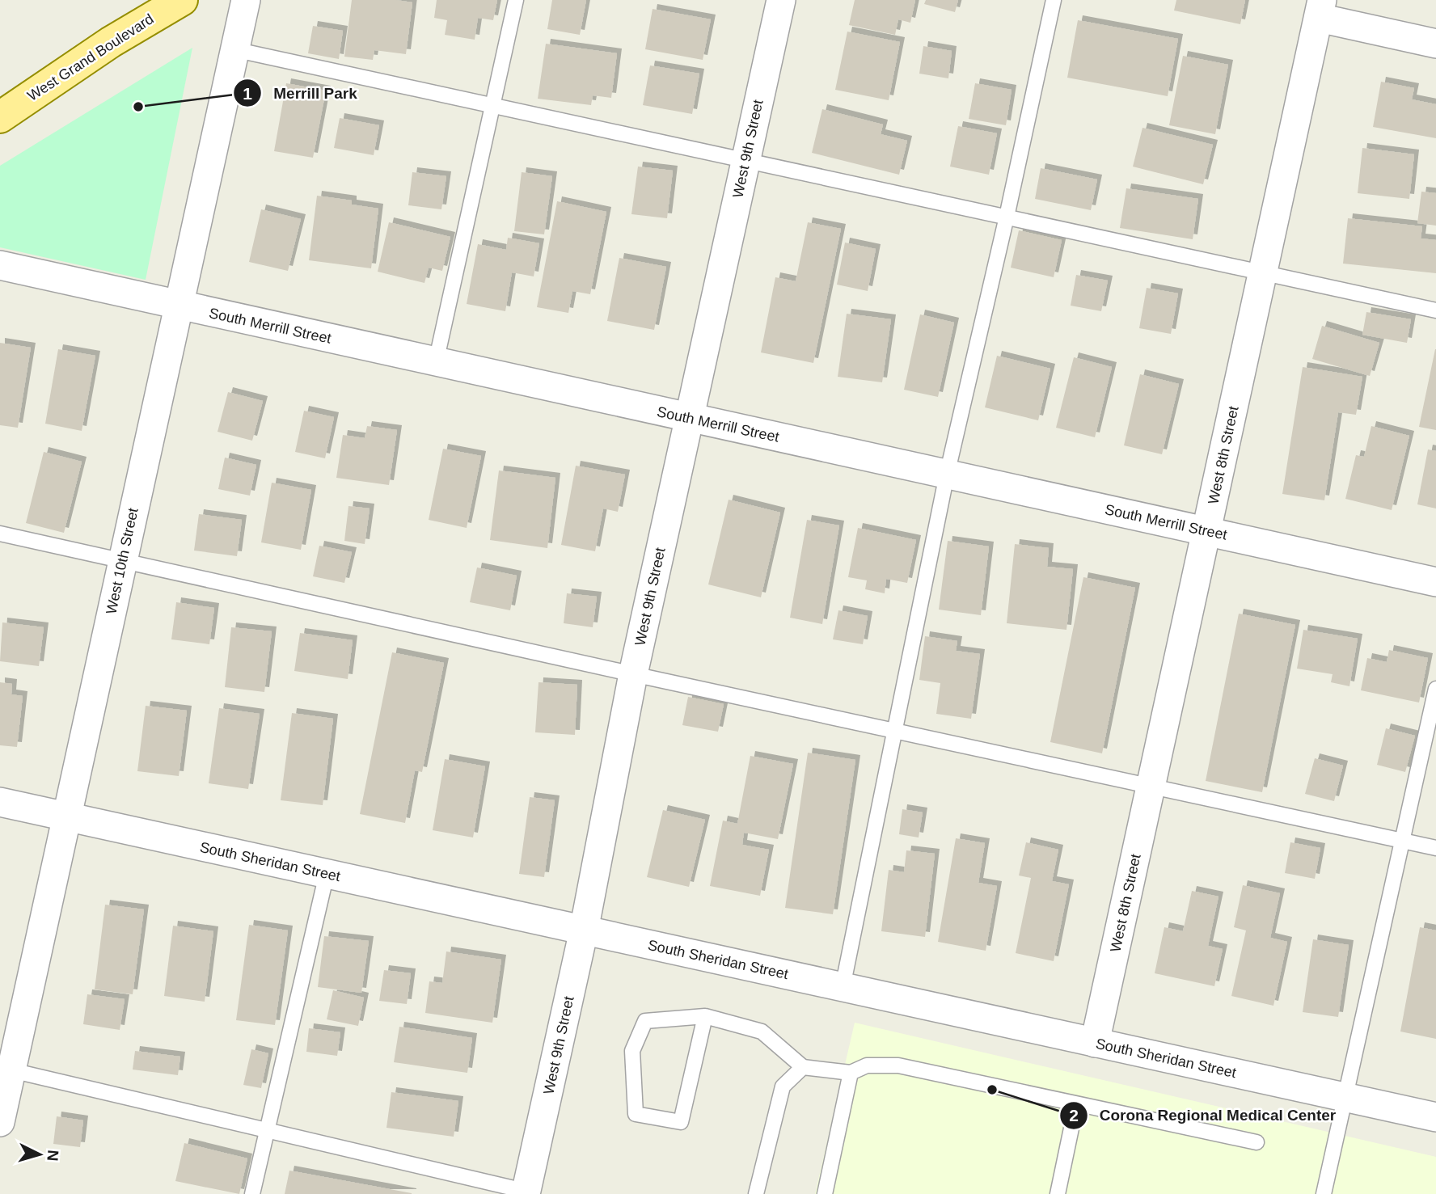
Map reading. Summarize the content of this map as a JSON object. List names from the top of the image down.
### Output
{
  "streets": {
    "main road": ["West Grand Boulevard"],
    "street": [
      "West 9th Street",
      "South Merrill Street",
      "West 8th Street",
      "West 10th Street",
      "South Sheridan Street"
    ]
  },
  "crossings": [
    ["West 9th Street", "South Merrill Street"],
    ["West 9th Street", "South Sheridan Street"],
    ["South Merrill Street", "West 8th Street"],
    ["South Merrill Street", "West 10th Street"],
    ["West 8th Street", "South Sheridan Street"],
    ["West 10th Street", "South Sheridan Street"]
  ],
  "places": ["Merrill Park", "Corona Regional Medical Center"],
  "north": "right"
}
